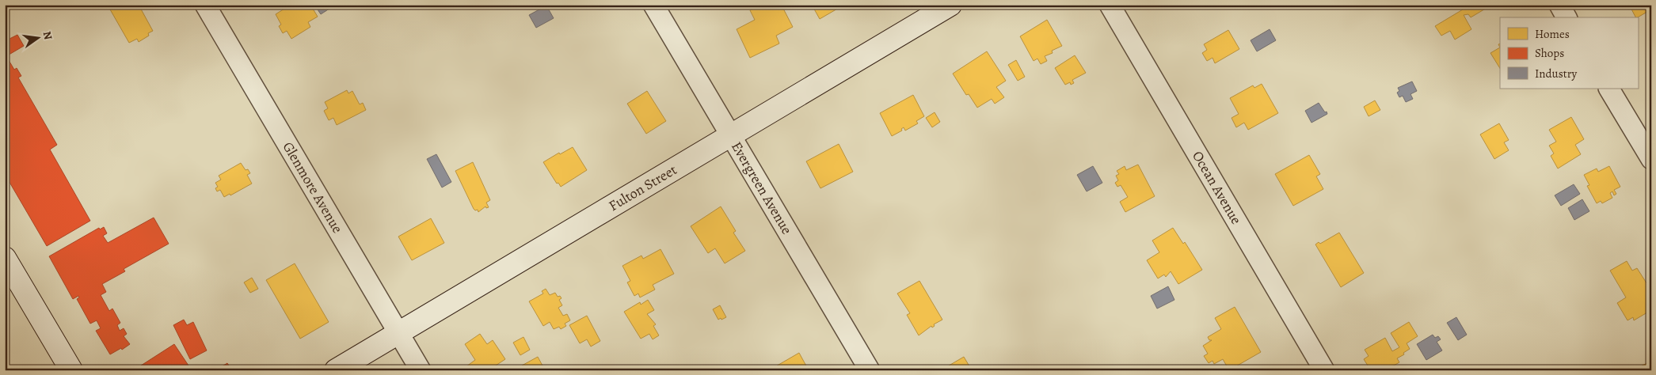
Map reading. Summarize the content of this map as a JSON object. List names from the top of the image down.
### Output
{
  "streets": {
    "street": [
      "Glenmore Avenue",
      "Fulton Street",
      "Evergreen Avenue",
      "Ocean Avenue"
    ]
  },
  "crossings": [
    ["Glenmore Avenue", "Fulton Street"],
    ["Fulton Street", "Evergreen Avenue"]
  ],
  "legend": ["Homes", "Shops", "Industry"],
  "north": "right"
}
